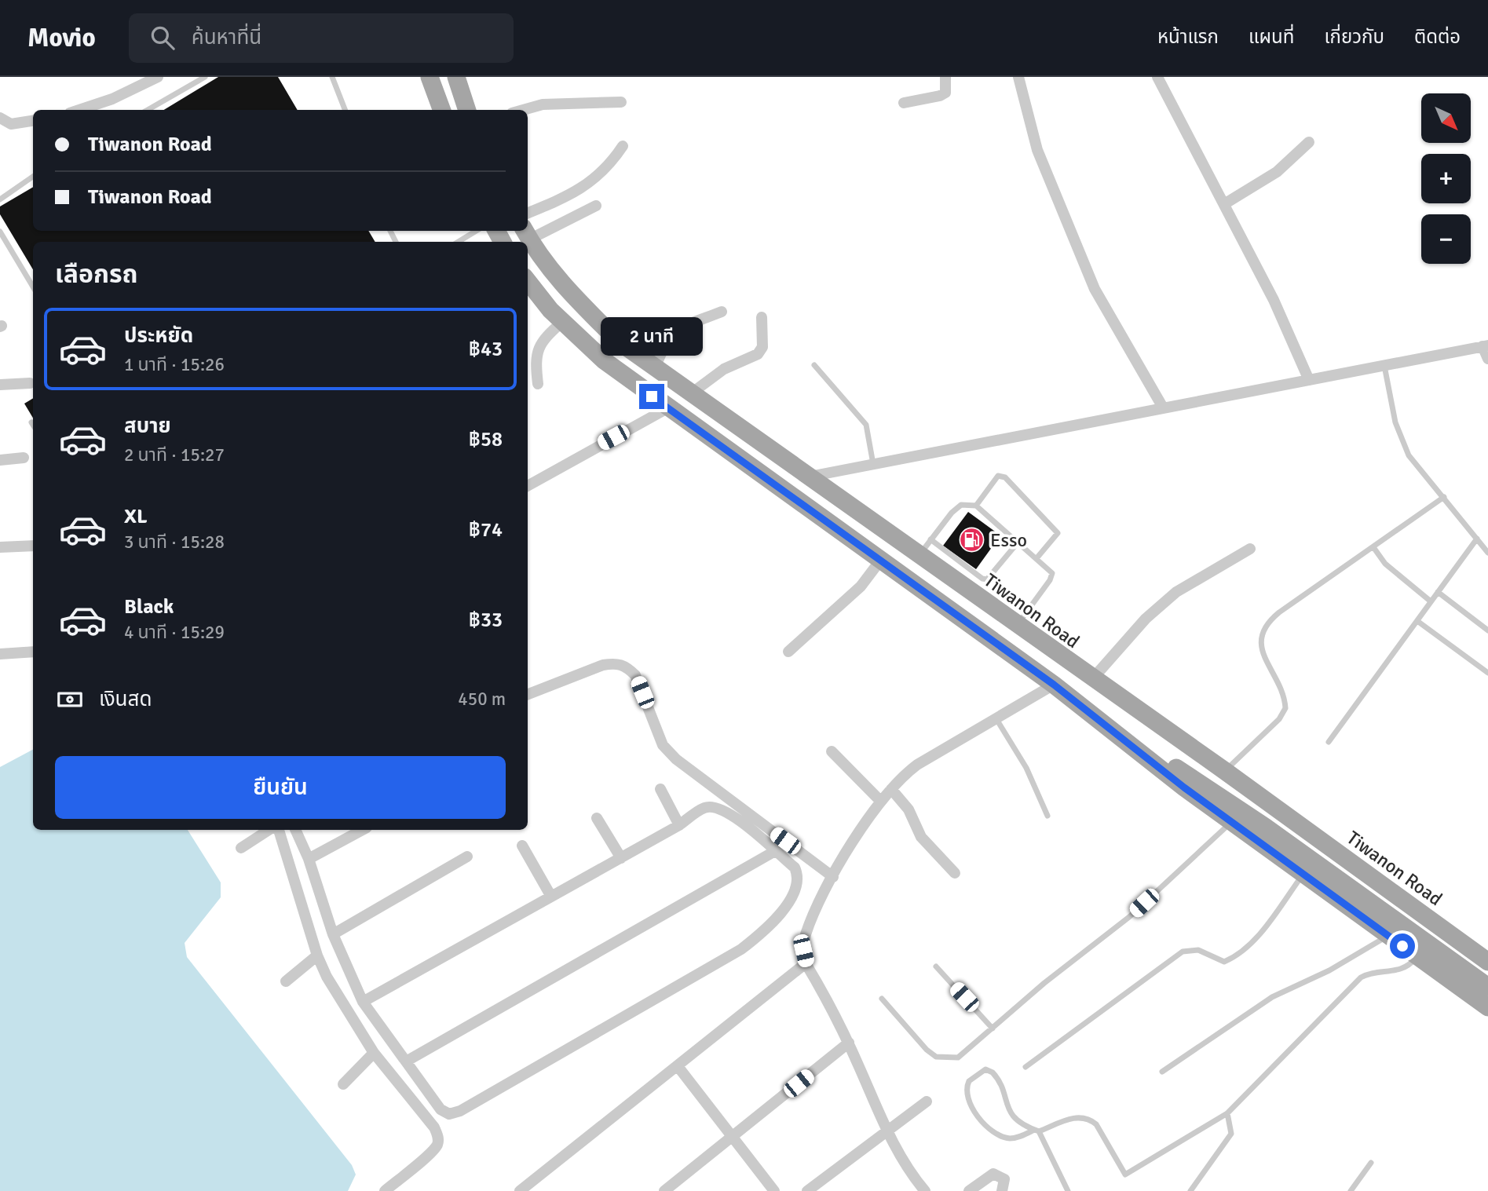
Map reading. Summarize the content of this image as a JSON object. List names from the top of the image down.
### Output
{
  "streets": {
    "main road": ["Tiwanon Road"]
  },
  "places": {
    "fuel station": ["Esso"]
  },
  "north": "bottom right",
  "page": {
    "header": "Movio",
    "search": "ค้นหาที่นี่",
    "nav": [
      "หน้าแรก",
      "แผนที่",
      "เกี่ยวกับ",
      "ติดต่อ"
    ],
    "map_buttons": ["+", "−"],
    "banner": ["Tiwanon Road", "Tiwanon Road"],
    "heading": "เลือกรถ",
    "list": [
      {
        "name": "ประหยัด",
        "note": "1 นาที · 15:26",
        "value": "฿43"
      },
      {
        "name": "สบาย",
        "note": "2 นาที · 15:27",
        "value": "฿58"
      },
      {
        "name": "XL",
        "note": "3 นาที · 15:28",
        "value": "฿74"
      },
      {
        "name": "Black",
        "note": "4 นาที · 15:29",
        "value": "฿33"
      }
    ],
    "bubble": "2 นาที",
    "pay": ["เงินสด", "450 m"],
    "buttons": "ยืนยัน"
  }
}
